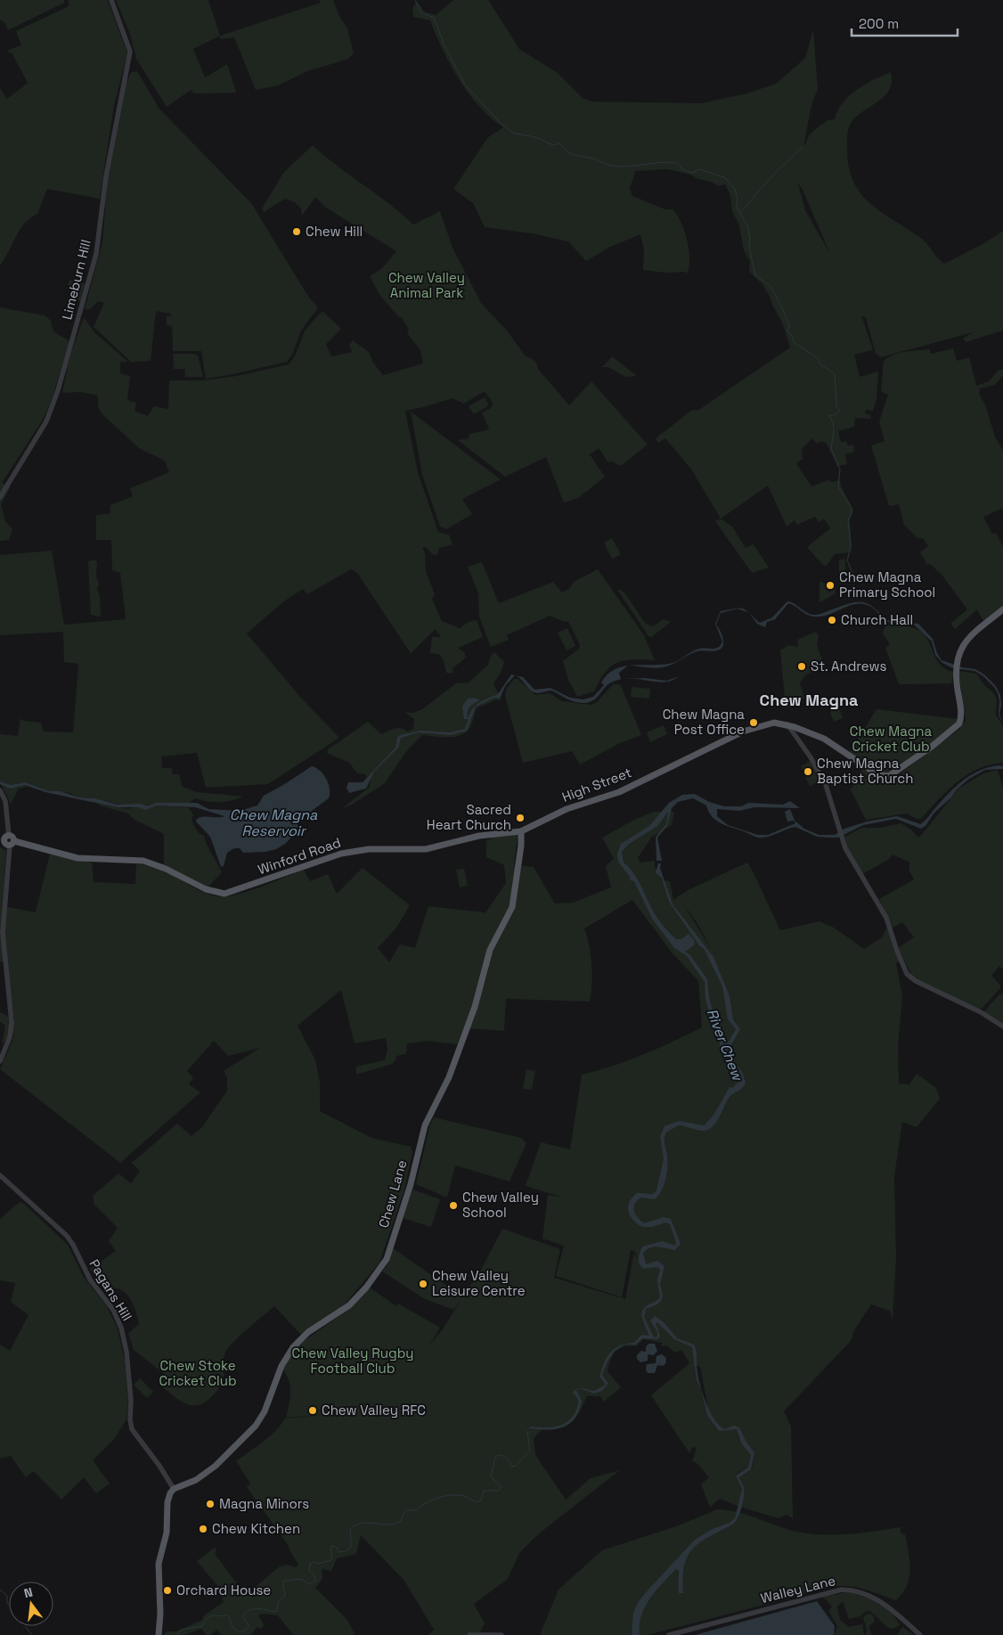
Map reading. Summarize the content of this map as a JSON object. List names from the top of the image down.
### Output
{
  "streets": {
    "main road": ["High Street", "Winford Road", "Chew Lane"],
    "street": ["Limeburn Hill", "Pagans Hill", "Walley Lane"]
  },
  "crossings": [
    ["High Street", "Winford Road"],
    ["High Street", "Chew Lane"],
    ["Winford Road", "Chew Lane"],
    ["Chew Lane", "Pagans Hill"]
  ],
  "districts": ["Chew Magna"],
  "water": ["Chew Magna Reservoir", "River Chew"],
  "parks": [
    "Chew Valley Animal Park",
    "Chew Magna Cricket Club",
    "Chew Valley Rugby Football Club",
    "Chew Stoke Cricket Club"
  ],
  "places": [
    "Chew Hill",
    "Chew Magna Primary School",
    "Church Hall",
    "St. Andrews",
    "Chew Magna Post Office",
    "Chew Magna Baptist Church",
    "Sacred Heart Church",
    "Chew Valley School",
    "Chew Valley Leisure Centre",
    "Chew Valley RFC",
    "Magna Minors",
    "Chew Kitchen",
    "Orchard House"
  ],
  "scale_bar": "200 m",
  "north": "top"
}
